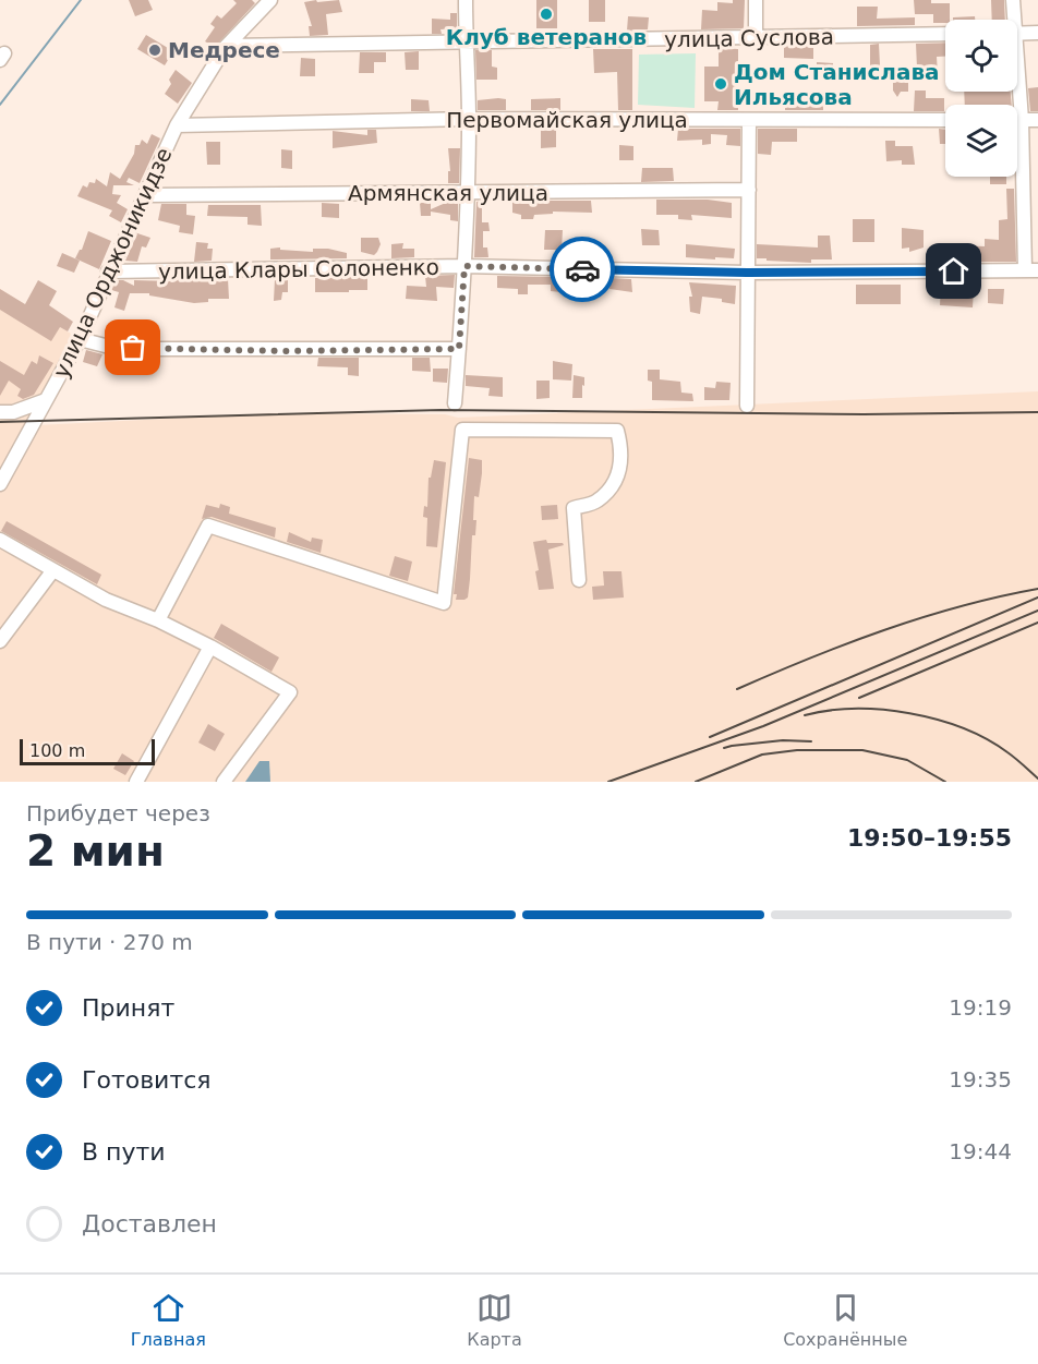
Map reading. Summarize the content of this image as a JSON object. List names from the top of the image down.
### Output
{
  "streets": {
    "street": [
      "улица Суслова",
      "Первомайская улица",
      "Армянская улица",
      "улица Орджоникидзе",
      "улица Клары Солоненко"
    ]
  },
  "crossings": [
    ["улица Суслова", "улица Орджоникидзе"],
    ["Первомайская улица", "улица Орджоникидзе"],
    ["Армянская улица", "улица Орджоникидзе"],
    ["улица Орджоникидзе", "улица Клары Солоненко"]
  ],
  "places": ["Клуб ветеранов", "Медресе", "Дом Станислава Ильясова"],
  "scale_bar": "100 m",
  "page": {
    "scale": "100 m",
    "heading": ["2 мин", "Прибудет через", "19:50–19:55"],
    "bar": "В пути · 270 m",
    "list": [
      ["Принят", "19:19"],
      ["Готовится", "19:35"],
      ["В пути", "19:44"],
      "Доставлен"
    ],
    "tabs": ["Главная", "Карта", "Сохранённые"]
  }
}
